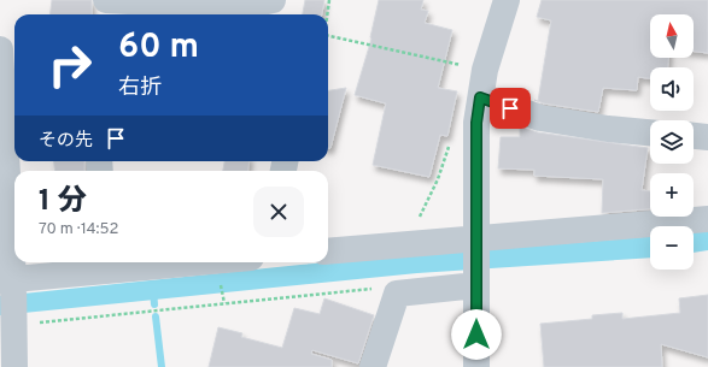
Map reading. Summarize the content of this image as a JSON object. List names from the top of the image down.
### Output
{
  "north": "top",
  "page": {
    "map_buttons": ["+", "−"],
    "turn": ["60 m", "右折"],
    "then": "その先",
    "heading": ["1 分", "70 m · 14:52"]
  }
}
